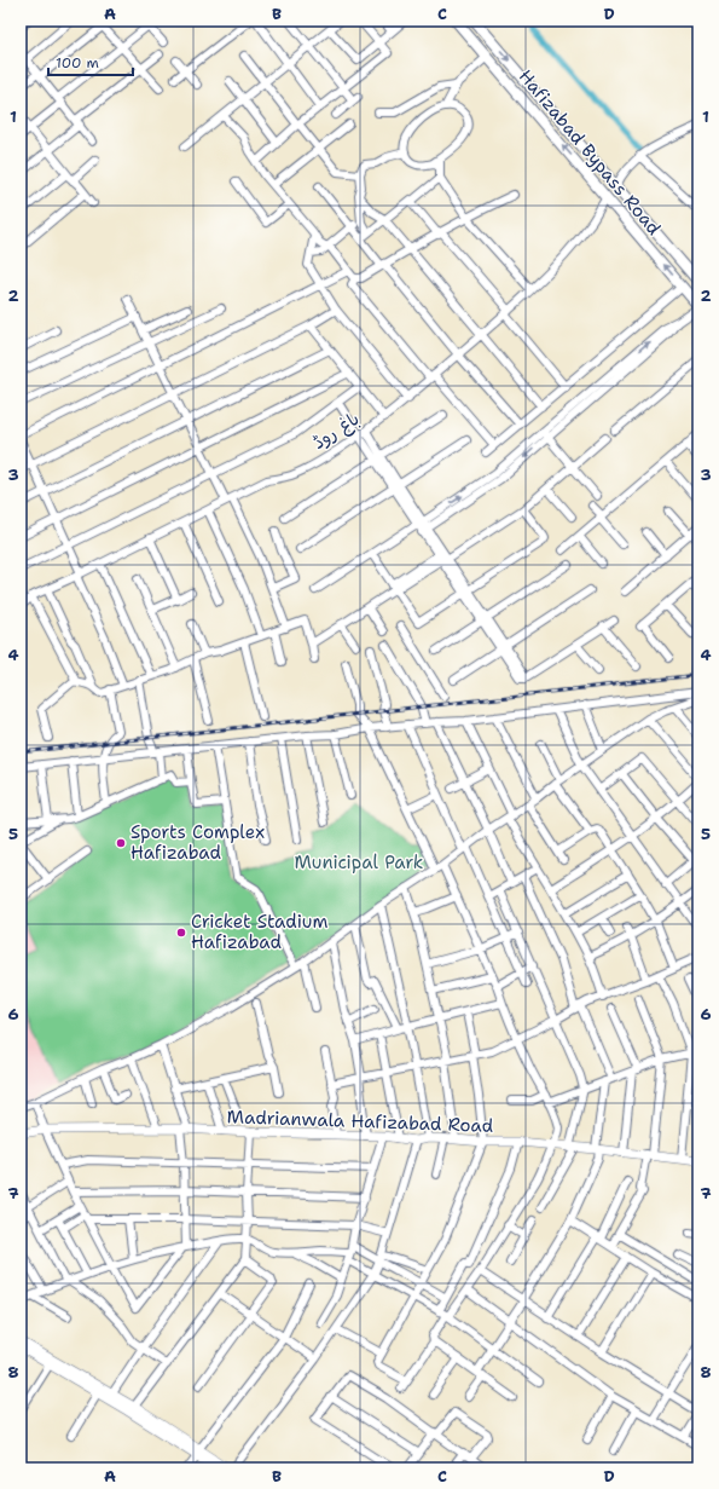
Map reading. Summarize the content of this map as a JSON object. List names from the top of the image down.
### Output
{
  "streets": {
    "highway": ["Hafizabad Bypass Road"],
    "main road": ["Madrianwala Hafizabad Road"],
    "street": ["باغ روڈ"]
  },
  "crossings": [
    ["Hafizabad Bypass Road", "باغ روڈ"]
  ],
  "parks": ["Municipal Park"],
  "places": ["Sports Complex Hafizabad", "Cricket Stadium Hafizabad"],
  "scale_bar": "100 m",
  "grid": {
    "columns": [
      "A",
      "B",
      "C",
      "D"
    ],
    "rows": [
      "1",
      "2",
      "3",
      "4",
      "5",
      "6",
      "7",
      "8"
    ]
  }
}
